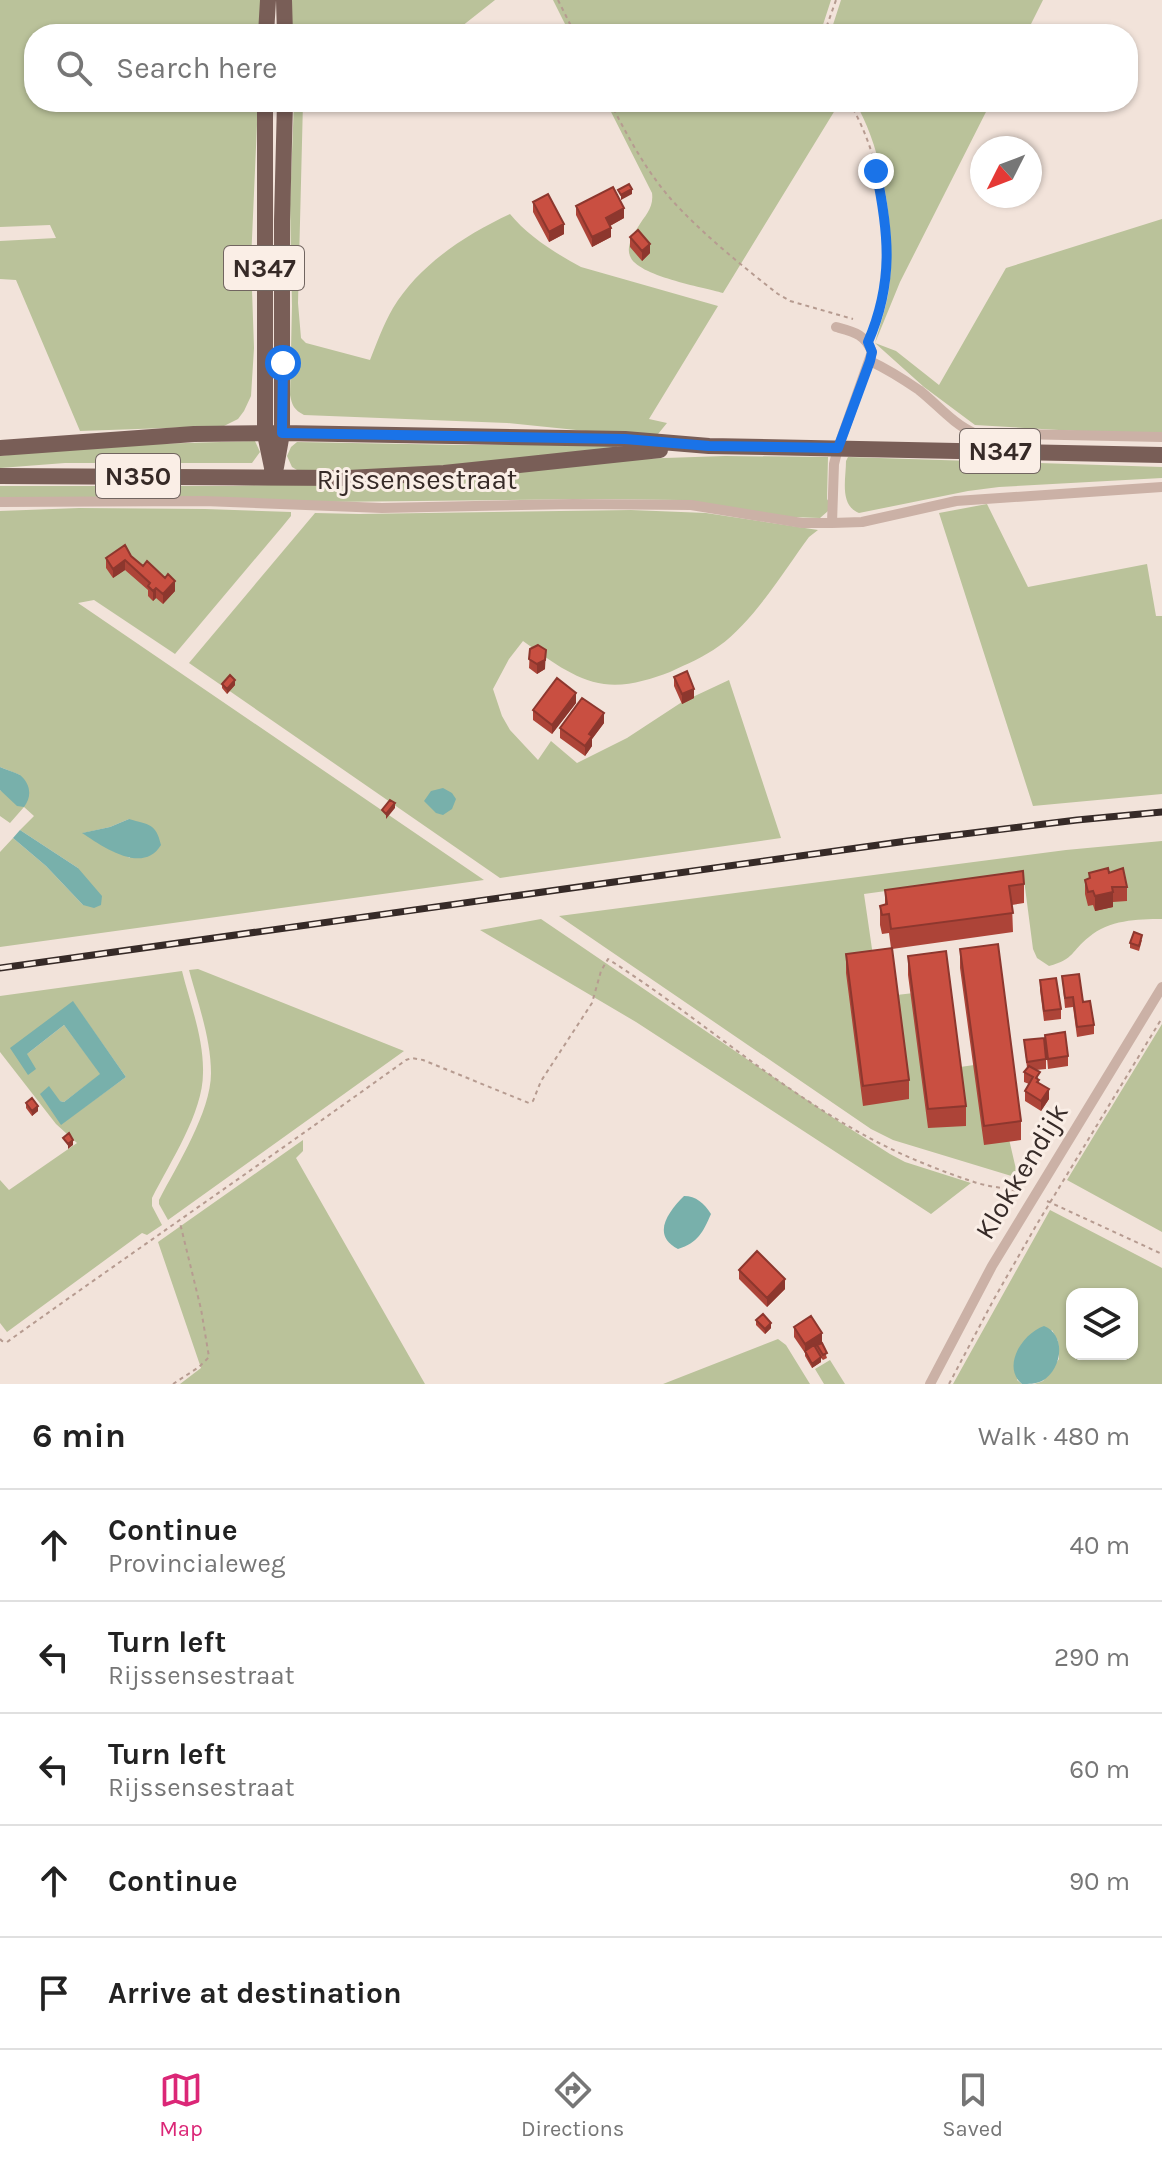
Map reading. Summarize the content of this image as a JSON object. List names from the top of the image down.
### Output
{
  "streets": {
    "main road": ["N347", "N350", "Rijssensestraat"],
    "street": ["Klokkendijk"]
  },
  "crossings": [
    ["N347", "Rijssensestraat"]
  ],
  "north": "bottom left",
  "page": {
    "search": "Search here",
    "heading": ["6 min", "Walk · 480 m"],
    "list": [
      ["Continue", "Provincialeweg", "40 m"],
      ["Turn left", "Rijssensestraat", "290 m"],
      ["Turn left", "Rijssensestraat", "60 m"],
      ["Continue", "90 m"],
      "Arrive at destination"
    ],
    "nav": ["Map", "Directions", "Saved"]
  }
}
